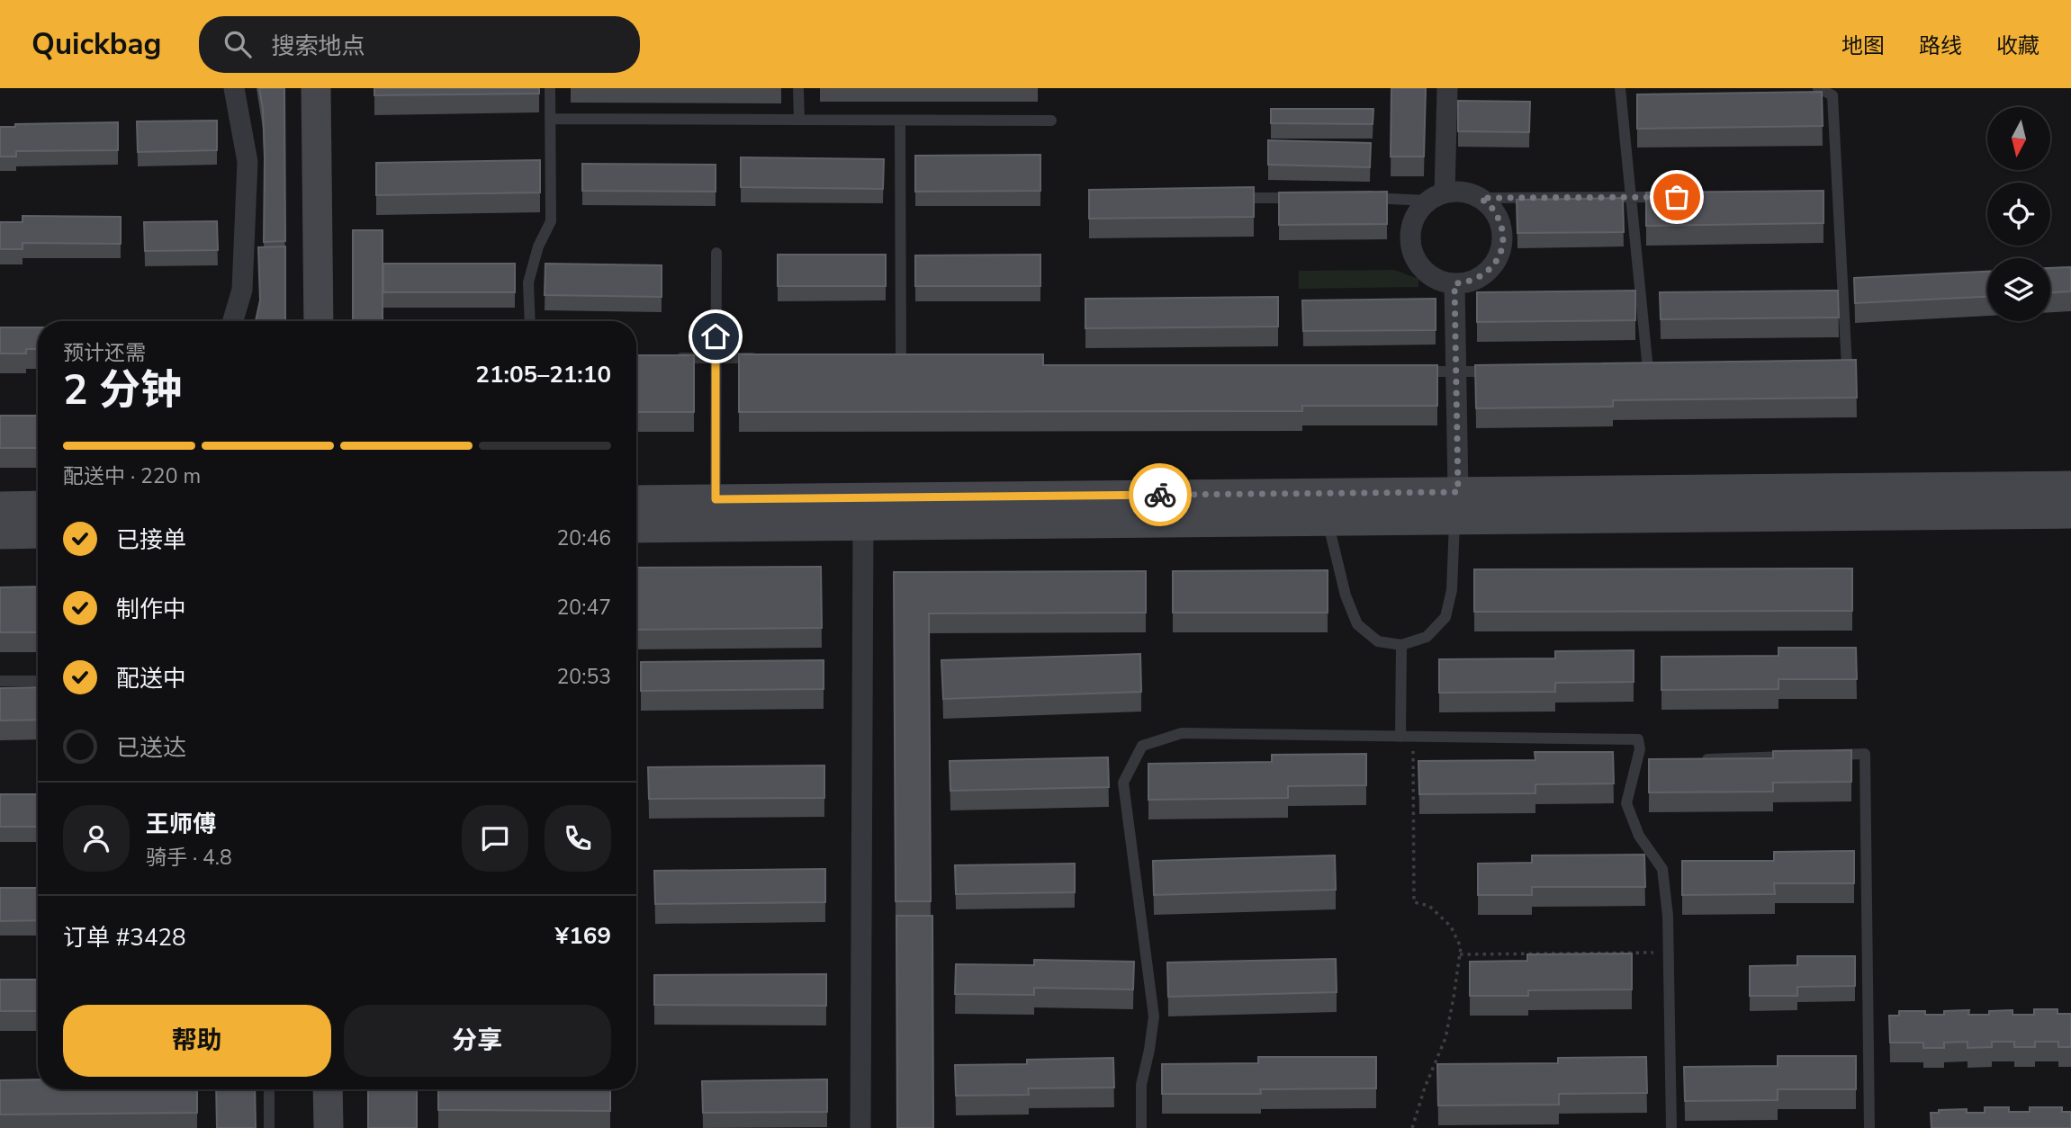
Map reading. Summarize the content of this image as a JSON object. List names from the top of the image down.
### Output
{
  "north": "bottom",
  "page": {
    "header": "Quickbag",
    "search": "搜索地点",
    "nav": ["地图", "路线", "收藏"],
    "heading": ["2 分钟", "预计还需", "21:05–21:10"],
    "panel": [
      "王师傅",
      "骑手 · 4.8",
      "订单 #3428",
      "¥169"
    ],
    "bar": "配送中 · 220 m",
    "list": [
      ["已接单", "20:46"],
      ["制作中", "20:47"],
      ["配送中", "20:53"],
      "已送达"
    ],
    "buttons": ["帮助", "分享"]
  }
}
